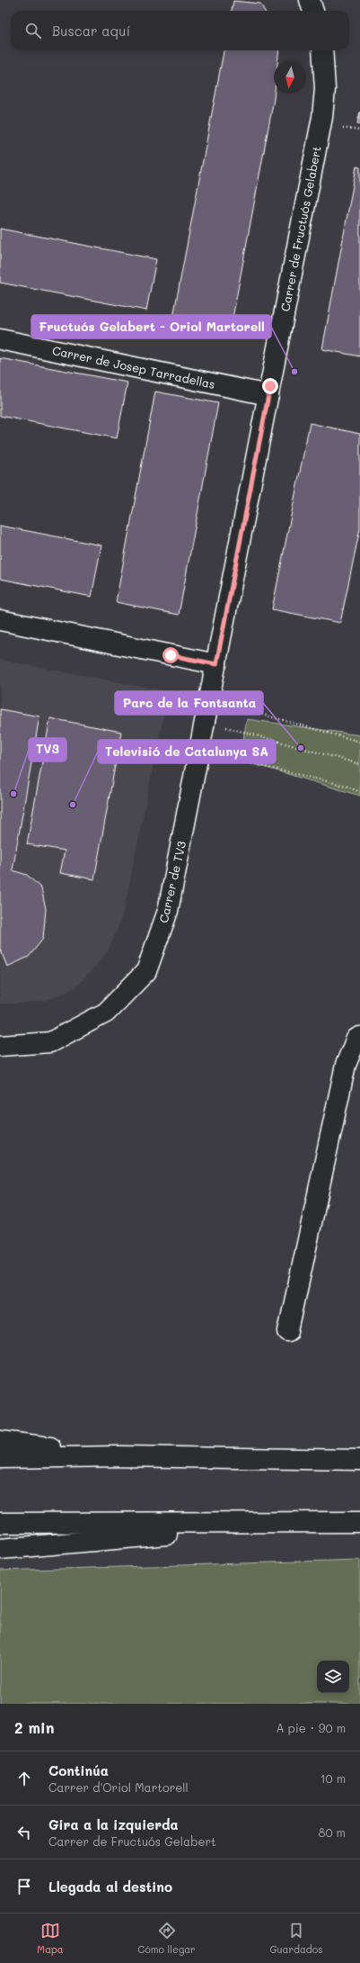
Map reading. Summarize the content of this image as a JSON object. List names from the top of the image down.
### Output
{
  "streets": {
    "main road": ["Carrer de Fructuós Gelabert", "Carrer de Josep Tarradellas", "Carrer de TV3"]
  },
  "crossings": [
    ["Carrer de Fructuós Gelabert", "Carrer de Josep Tarradellas"],
    ["Carrer de Fructuós Gelabert", "Carrer de TV3"]
  ],
  "places": [
    "Fructuós Gelabert - Oriol Martorell",
    "Parc de la Fontsanta",
    "TV3",
    "Televisió de Catalunya SA"
  ],
  "north": "bottom",
  "page": {
    "search": "Buscar aquí",
    "heading": ["2 min", "A pie · 90 m"],
    "list": [
      ["Continúa", "Carrer d'Oriol Martorell", "10 m"],
      ["Gira a la izquierda", "Carrer de Fructuós Gelabert", "80 m"],
      "Llegada al destino"
    ],
    "nav": ["Mapa", "Cómo llegar", "Guardados"]
  }
}
